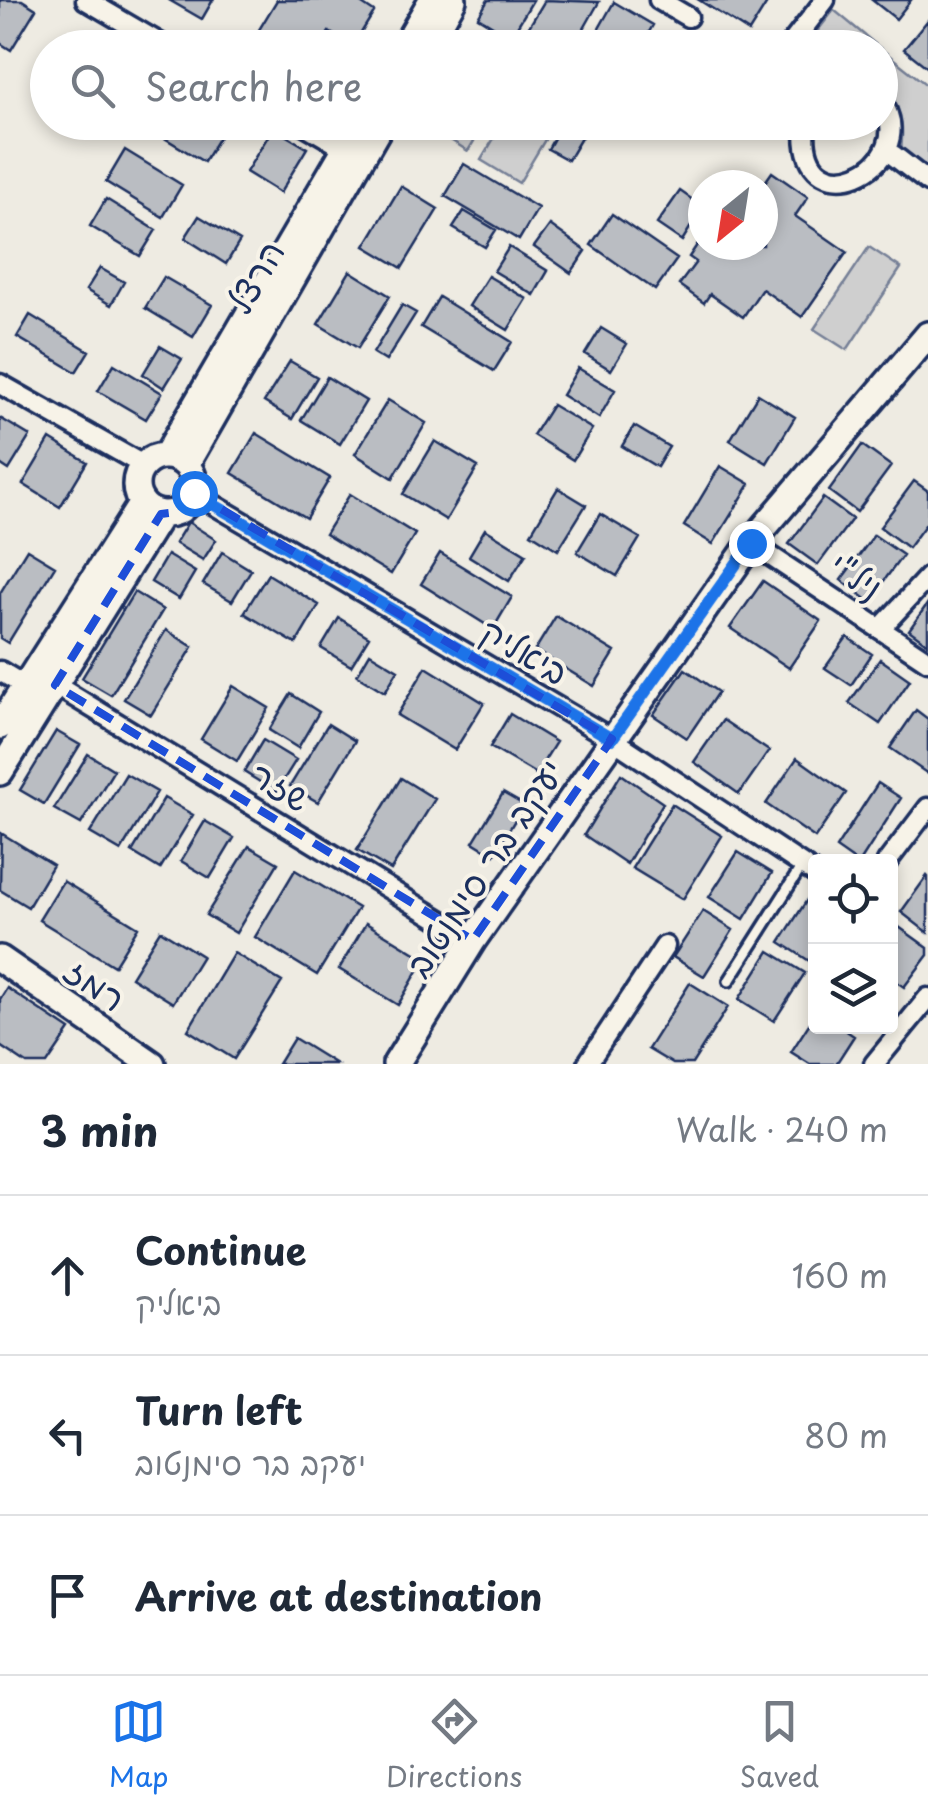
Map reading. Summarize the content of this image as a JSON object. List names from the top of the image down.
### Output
{
  "streets": {
    "street": [
      "הרצל",
      "ניל\"י",
      "ביאליק",
      "שזר",
      "יעקב בר סימנטוב",
      "רמז"
    ]
  },
  "crossings": [
    ["הרצל", "ביאליק"],
    ["ניל\"י", "יעקב בר סימנטוב"],
    ["ביאליק", "יעקב בר סימנטוב"],
    ["שזר", "יעקב בר סימנטוב"]
  ],
  "north": "bottom left",
  "page": {
    "search": "Search here",
    "heading": ["3 min", "Walk · 240 m"],
    "list": [
      ["Continue", "ביאליק", "160 m"],
      ["Turn left", "יעקב בר סימנטוב", "80 m"],
      "Arrive at destination"
    ],
    "nav": ["Map", "Directions", "Saved"]
  }
}
